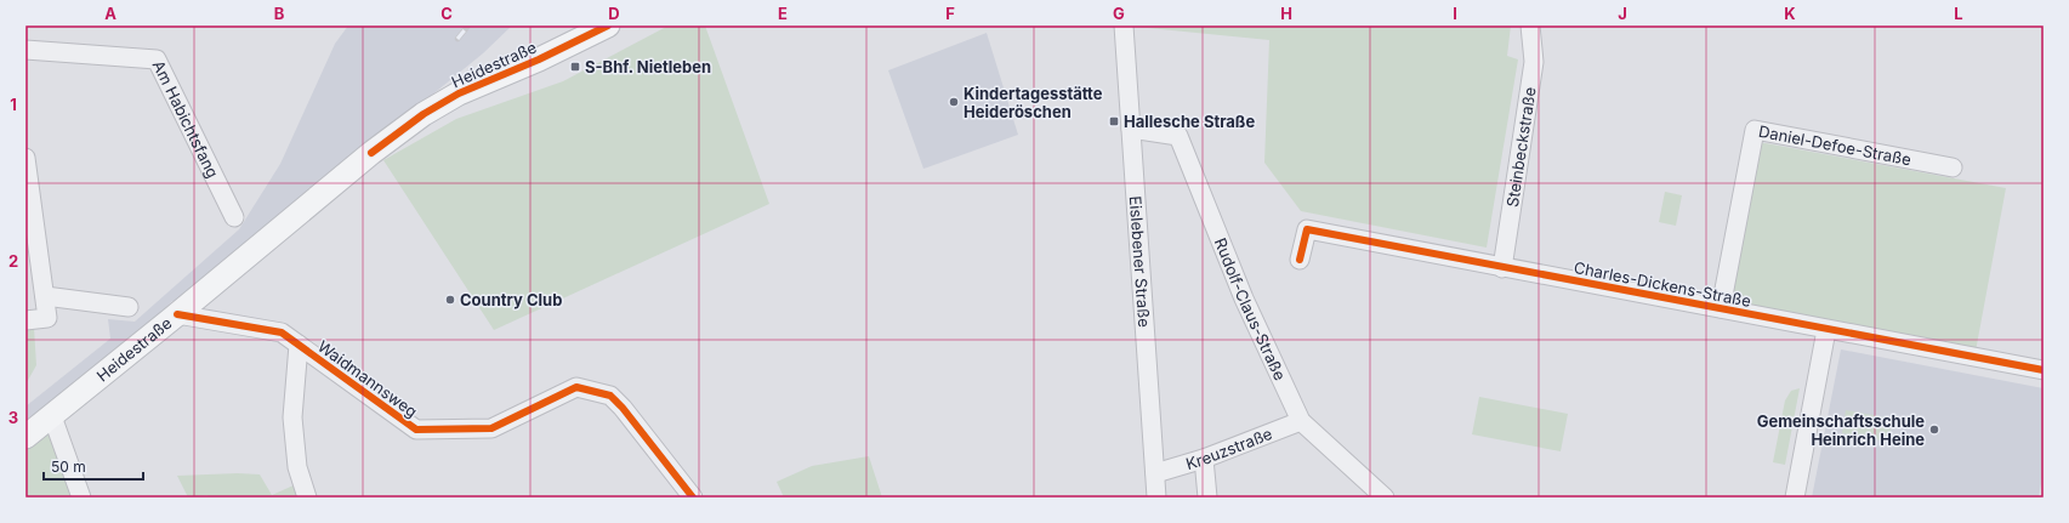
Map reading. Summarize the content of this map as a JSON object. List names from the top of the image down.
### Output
{
  "streets": {
    "main road": ["Heidestraße"],
    "street": [
      "Am Habichtsfang",
      "Steinbeckstraße",
      "Daniel-Defoe-Straße",
      "Eislebener Straße",
      "Charles-Dickens-Straße",
      "Rudolf-Claus-Straße",
      "Waidmannsweg",
      "Kreuzstraße"
    ]
  },
  "crossings": [
    ["Heidestraße", "Waidmannsweg"],
    ["Steinbeckstraße", "Charles-Dickens-Straße"],
    ["Daniel-Defoe-Straße", "Charles-Dickens-Straße"],
    ["Eislebener Straße", "Rudolf-Claus-Straße"],
    ["Eislebener Straße", "Kreuzstraße"],
    ["Rudolf-Claus-Straße", "Kreuzstraße"]
  ],
  "places": {
    "transit": ["S-Bhf. Nietleben", "Hallesche Straße"],
    "other": ["Kindertagesstätte Heideröschen", "Country Club", "Gemeinschaftsschule Heinrich Heine"]
  },
  "scale_bar": "50 m",
  "grid": {
    "columns": [
      "A",
      "B",
      "C",
      "D",
      "E",
      "F",
      "G",
      "H",
      "I",
      "J",
      "K",
      "L"
    ],
    "rows": ["1", "2", "3"]
  }
}
